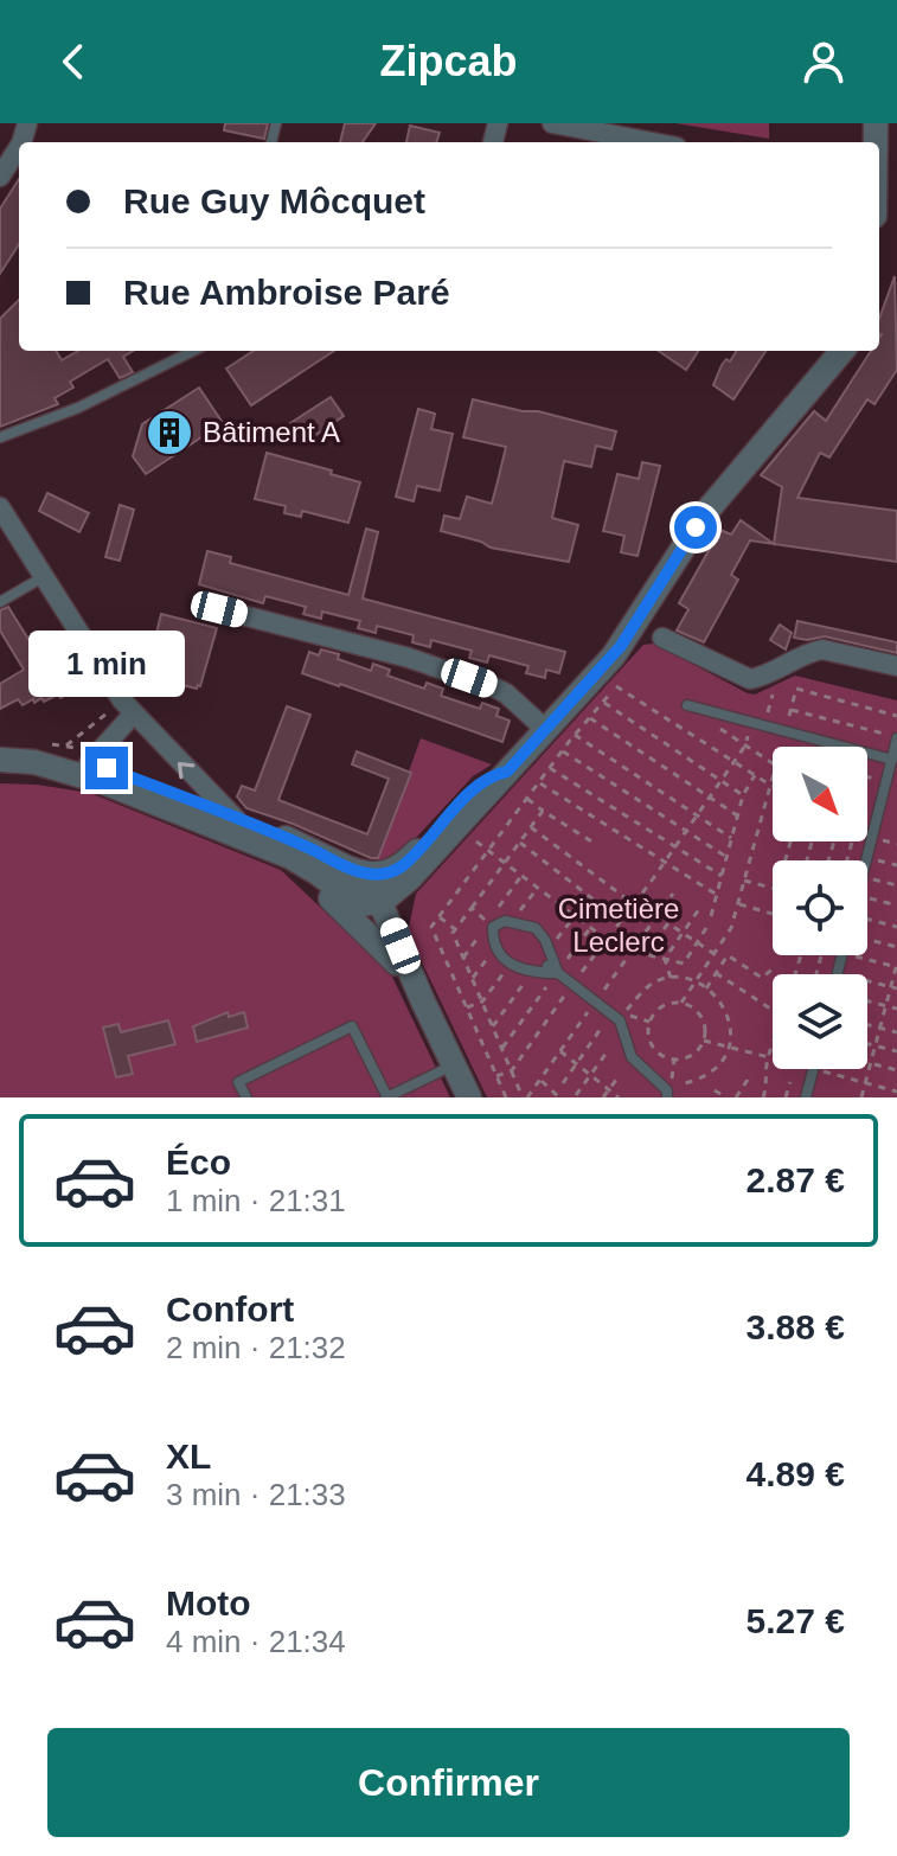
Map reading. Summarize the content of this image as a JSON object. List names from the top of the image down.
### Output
{
  "parks": ["Cimetière Leclerc"],
  "places": {
    "building": ["Bâtiment A"]
  },
  "north": "bottom right",
  "page": {
    "header": "Zipcab",
    "banner": ["Rue Guy Môcquet", "Rue Ambroise Paré"],
    "bubble": "1 min",
    "list": [
      {
        "name": "Éco",
        "note": "1 min · 21:31",
        "value": "2.87 €"
      },
      {
        "name": "Confort",
        "note": "2 min · 21:32",
        "value": "3.88 €"
      },
      {
        "name": "XL",
        "note": "3 min · 21:33",
        "value": "4.89 €"
      },
      {
        "name": "Moto",
        "note": "4 min · 21:34",
        "value": "5.27 €"
      }
    ],
    "buttons": "Confirmer"
  }
}
